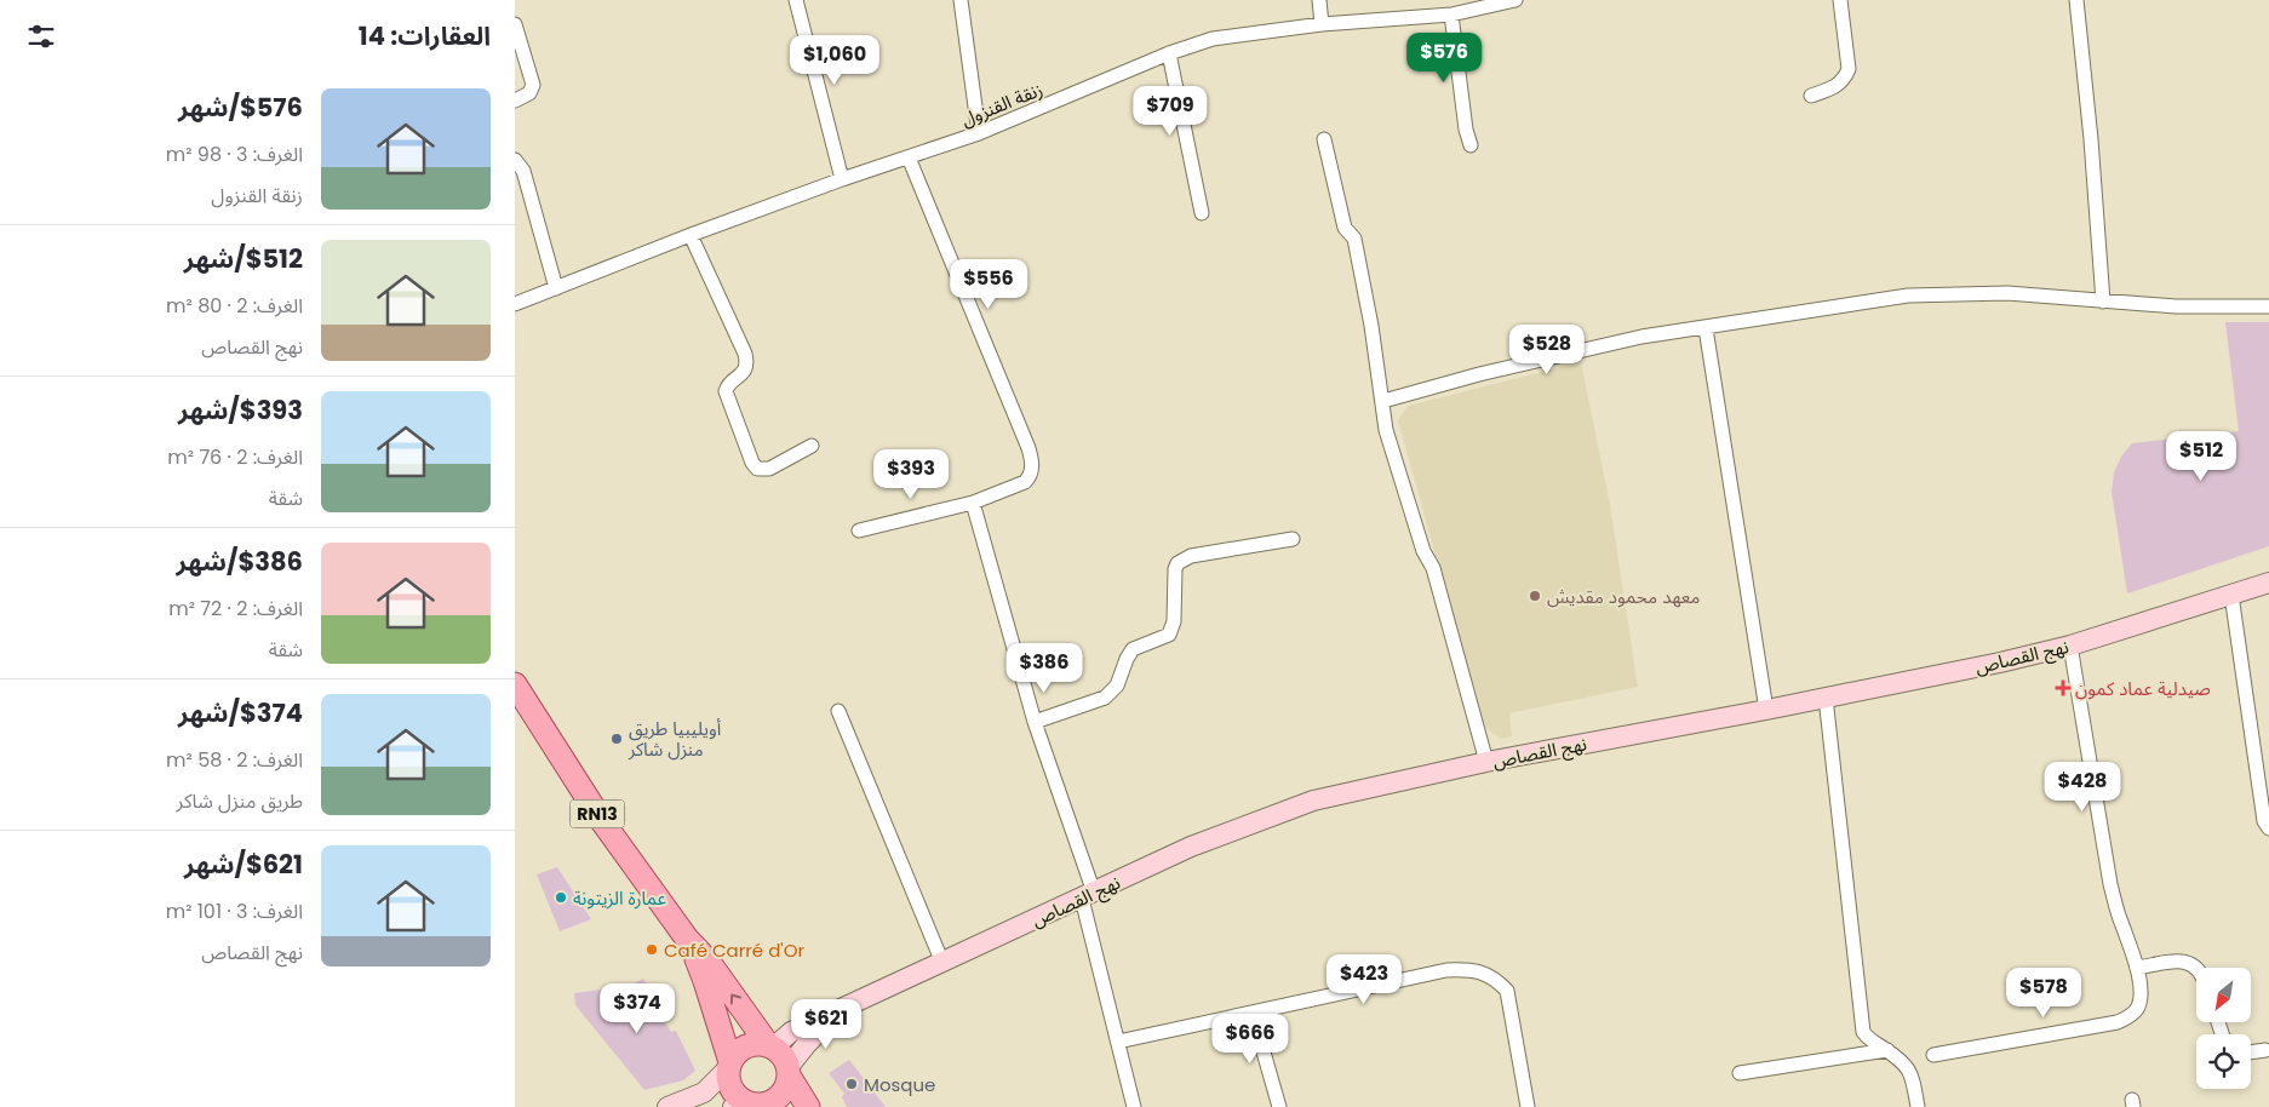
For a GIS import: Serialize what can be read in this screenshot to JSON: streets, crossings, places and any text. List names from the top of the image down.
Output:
{
  "streets": {
    "main road": ["RN13"],
    "street": ["زنقة القنزول", "نهج القصاص"]
  },
  "crossings": [
    ["نهج القصاص", "RN13"]
  ],
  "places": {
    "other": [
      "معهد محمود مقديش",
      "أويليبيا طريق منزل شاكر",
      "عمارة الزيتونة",
      "Café Carré d'Or",
      "Mosque"
    ],
    "health": ["صيدلية عماد كمون"]
  },
  "north": "bottom left",
  "page": {
    "heading": "العقارات: 14",
    "price": [
      "$576",
      "$1,060",
      "$709",
      "$556",
      "$528",
      "$512",
      "$393",
      "$386",
      "$428",
      "$423",
      "$578",
      "$374",
      "$621",
      "$666"
    ],
    "list": [
      {
        "name": "$576/شهر",
        "note": "الغرف: 3 · 98 m² · زنقة القنزول"
      },
      {
        "name": "$512/شهر",
        "note": "الغرف: 2 · 80 m² · نهج القصاص"
      },
      {
        "name": "$393/شهر",
        "note": "الغرف: 2 · 76 m² · شقة"
      },
      {
        "name": "$386/شهر",
        "note": "الغرف: 2 · 72 m² · شقة"
      },
      {
        "name": "$374/شهر",
        "note": "الغرف: 2 · 58 m² · طريق منزل شاكر"
      },
      {
        "name": "$621/شهر",
        "note": "الغرف: 3 · 101 m² · نهج القصاص"
      }
    ]
  }
}
